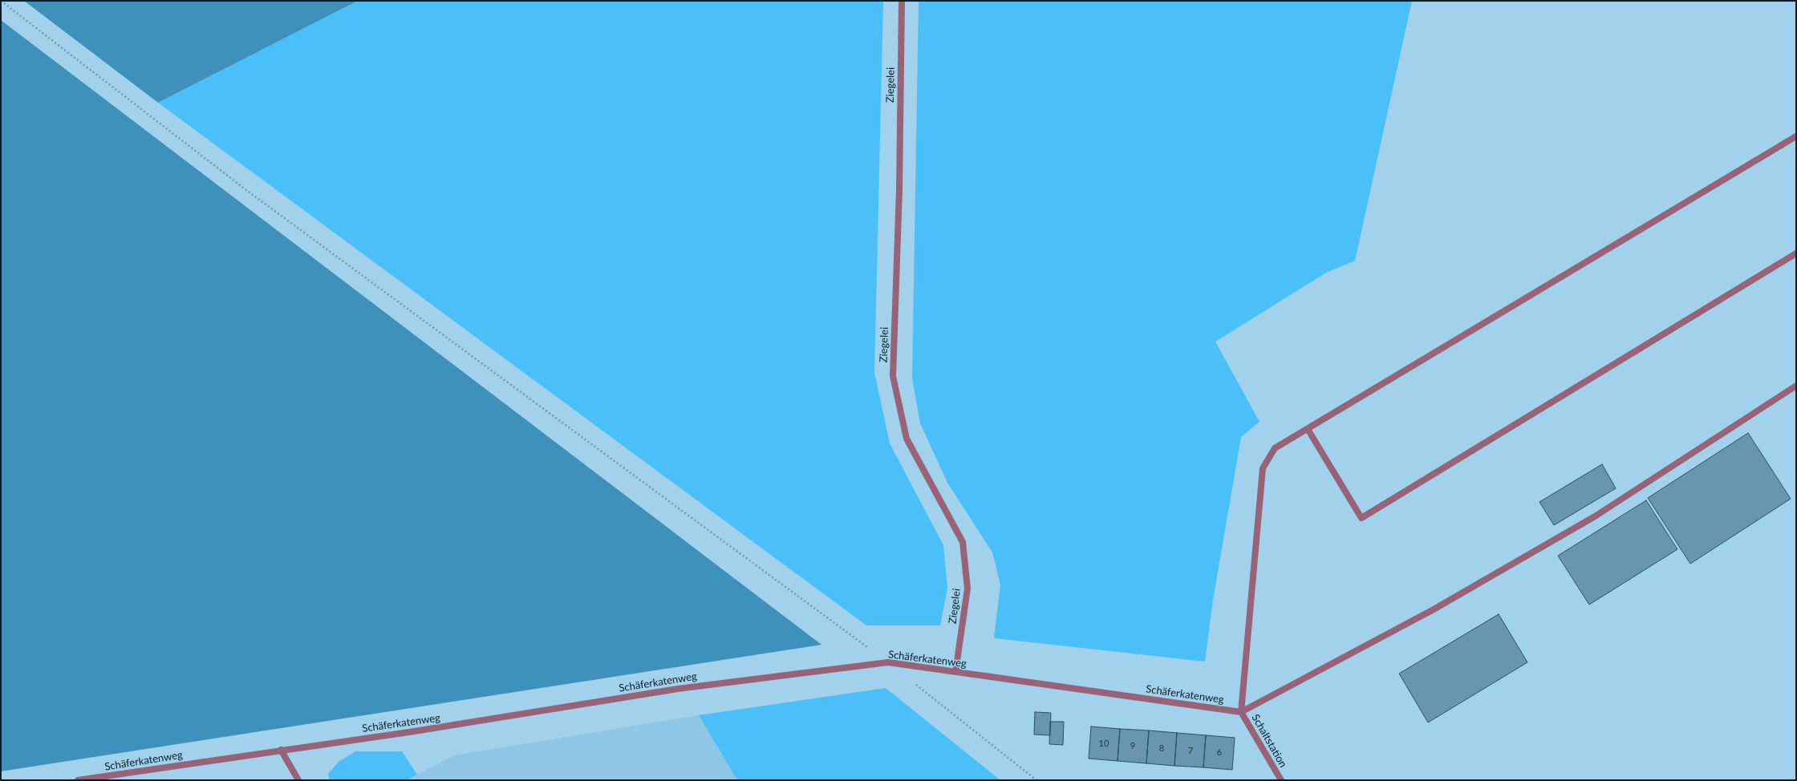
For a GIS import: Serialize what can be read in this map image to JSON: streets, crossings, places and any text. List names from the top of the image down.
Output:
{
  "streets": {
    "street": ["Ziegelei", "Schäferkatenweg", "Schaltstation"]
  },
  "crossings": [
    ["Ziegelei", "Schäferkatenweg"],
    ["Schäferkatenweg", "Schaltstation"]
  ],
  "house_numbers": [
    "10",
    "9",
    "8",
    "7",
    "6"
  ]
}
